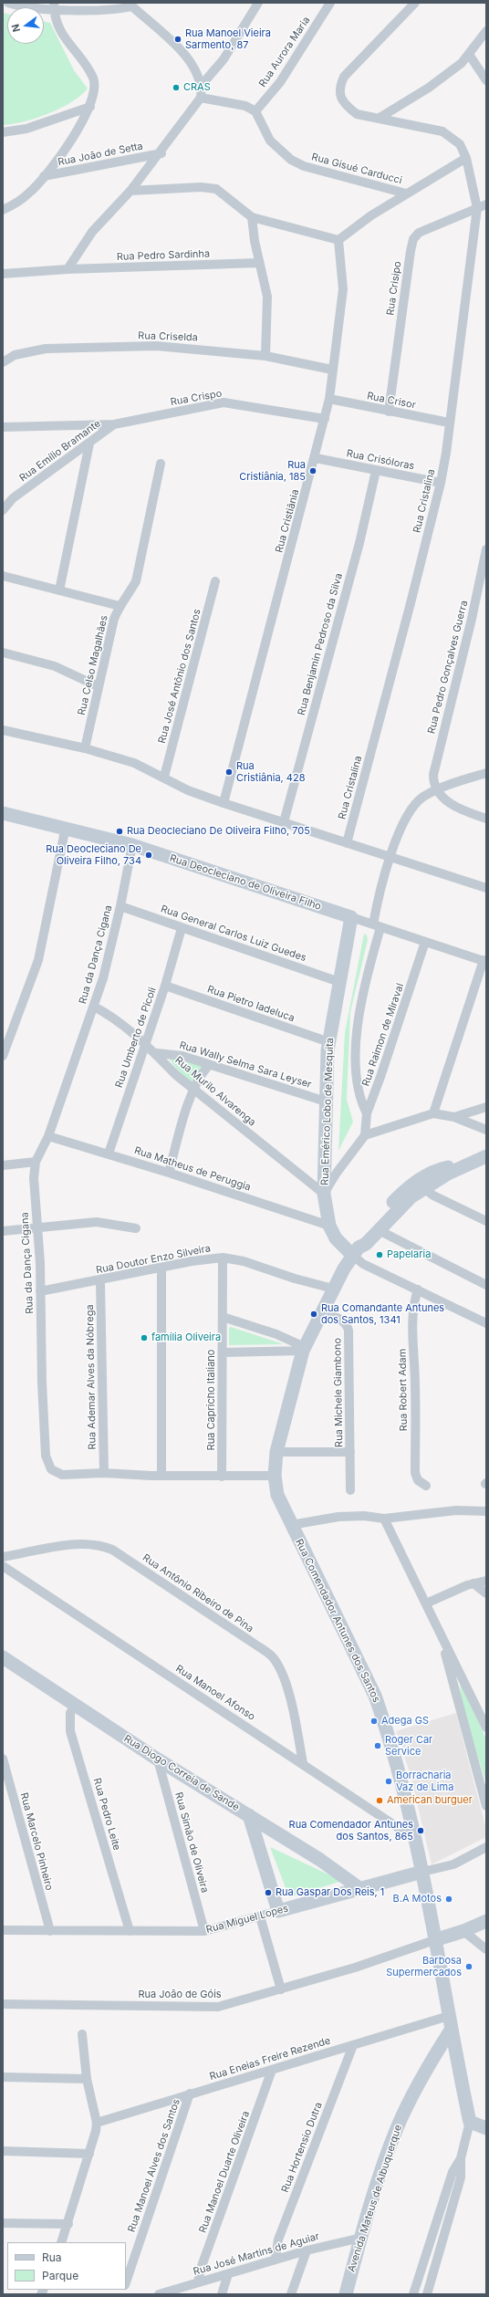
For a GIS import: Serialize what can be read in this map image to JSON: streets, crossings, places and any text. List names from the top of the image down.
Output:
{
  "streets": {
    "street": [
      "Rua Aurora Maria",
      "Rua João de Setta",
      "Rua Gisué Carducci",
      "Rua Pedro Sardinha",
      "Rua Crisipo",
      "Rua Criselda",
      "Rua Crispo",
      "Rua Crisor",
      "Rua Emílio Bramante",
      "Rua Crisóloras",
      "Rua Cristalina",
      "Rua Cristiânia",
      "Rua Benjamin Pedroso da Silva",
      "Rua Celso Magalhães",
      "Rua Pedro Gonçalves Guerra",
      "Rua José Antônio dos Santos",
      "Rua Deocleciano de Oliveira Filho",
      "Rua General Carlos Luiz Guedes",
      "Rua da Dança Cigana",
      "Rua Pietro Iadeluca",
      "Rua Raimon de Miraval",
      "Rua Umberto de Pícoli",
      "Rua Wally Selma Sara Leyser",
      "Rua Murilo Alvarenga",
      "Rua Emérico Lobo de Mesquita",
      "Rua Matheus de Peruggia",
      "Rua Doutor Enzo Silveira",
      "Rua Ademar Alves da Nóbrega",
      "Rua Robert Adam",
      "Rua Michele Giambono",
      "Rua Capricho Italiano",
      "Rua Antônio Ribeiro de Pina",
      "Rua Comendador Antunes dos Santos",
      "Rua Manoel Afonso",
      "Rua Diogo Correia de Sande",
      "Rua Pedro Leite",
      "Rua Marcelo Pinheiro",
      "Rua Simão de Oliveira",
      "Rua Miguel Lopes",
      "Rua João de Góis",
      "Rua Eneias Freire Rezende",
      "Rua Hortensio Dutra",
      "Rua Manoel Alves dos Santos",
      "Rua Manoel Duarte Oliveira",
      "Avenida Mateus de Albuquerque",
      "Rua José Martins de Aguiar"
    ]
  },
  "crossings": [
    ["Rua Aurora Maria", "Rua Gisué Carducci"],
    ["Rua Crisipo", "Rua Crisor"],
    ["Rua Crisipo", "Rua Cristalina"],
    ["Rua Criselda", "Rua Cristiânia"],
    ["Rua Crispo", "Rua Emílio Bramante"],
    ["Rua Crispo", "Rua Cristiânia"],
    ["Rua Crisor", "Rua Cristalina"],
    ["Rua Crisor", "Rua Cristiânia"],
    ["Rua Crisóloras", "Rua Cristalina"],
    ["Rua Crisóloras", "Rua Cristiânia"],
    ["Rua Crisóloras", "Rua Benjamin Pedroso da Silva"],
    ["Rua Deocleciano de Oliveira Filho", "Rua da Dança Cigana"],
    ["Rua Deocleciano de Oliveira Filho", "Rua Raimon de Miraval"],
    ["Rua Deocleciano de Oliveira Filho", "Rua Emérico Lobo de Mesquita"],
    ["Rua General Carlos Luiz Guedes", "Rua da Dança Cigana"],
    ["Rua General Carlos Luiz Guedes", "Rua Umberto de Pícoli"],
    ["Rua General Carlos Luiz Guedes", "Rua Emérico Lobo de Mesquita"],
    ["Rua da Dança Cigana", "Rua Murilo Alvarenga"],
    ["Rua da Dança Cigana", "Rua Matheus de Peruggia"],
    ["Rua da Dança Cigana", "Rua Doutor Enzo Silveira"],
    ["Rua da Dança Cigana", "Rua Ademar Alves da Nóbrega"],
    ["Rua da Dança Cigana", "Rua Capricho Italiano"],
    ["Rua da Dança Cigana", "Rua Comendador Antunes dos Santos"],
    ["Rua Pietro Iadeluca", "Rua Umberto de Pícoli"],
    ["Rua Pietro Iadeluca", "Rua Emérico Lobo de Mesquita"],
    ["Rua Umberto de Pícoli", "Rua Murilo Alvarenga"],
    ["Rua Umberto de Pícoli", "Rua Matheus de Peruggia"],
    ["Rua Wally Selma Sara Leyser", "Rua Murilo Alvarenga"],
    ["Rua Wally Selma Sara Leyser", "Rua Emérico Lobo de Mesquita"],
    ["Rua Murilo Alvarenga", "Rua Emérico Lobo de Mesquita"],
    ["Rua Emérico Lobo de Mesquita", "Rua Matheus de Peruggia"],
    ["Rua Emérico Lobo de Mesquita", "Rua Comendador Antunes dos Santos"],
    ["Rua Doutor Enzo Silveira", "Rua Ademar Alves da Nóbrega"],
    ["Rua Doutor Enzo Silveira", "Rua Capricho Italiano"],
    ["Rua Doutor Enzo Silveira", "Rua Comendador Antunes dos Santos"],
    ["Rua Michele Giambono", "Rua Comendador Antunes dos Santos"],
    ["Rua Antônio Ribeiro de Pina", "Rua Manoel Afonso"],
    ["Rua Comendador Antunes dos Santos", "Rua Manoel Afonso"],
    ["Rua Comendador Antunes dos Santos", "Rua Miguel Lopes"],
    ["Rua Comendador Antunes dos Santos", "Rua João de Góis"],
    ["Rua Comendador Antunes dos Santos", "Rua Eneias Freire Rezende"],
    ["Rua Comendador Antunes dos Santos", "Avenida Mateus de Albuquerque"],
    ["Rua Diogo Correia de Sande", "Rua Pedro Leite"],
    ["Rua Diogo Correia de Sande", "Rua Simão de Oliveira"],
    ["Rua Diogo Correia de Sande", "Rua Miguel Lopes"],
    ["Rua Pedro Leite", "Rua Miguel Lopes"],
    ["Rua Marcelo Pinheiro", "Rua Miguel Lopes"],
    ["Rua Simão de Oliveira", "Rua Miguel Lopes"],
    ["Rua Eneias Freire Rezende", "Rua Hortensio Dutra"],
    ["Rua Eneias Freire Rezende", "Rua Manoel Alves dos Santos"],
    ["Rua Eneias Freire Rezende", "Rua Manoel Duarte Oliveira"],
    ["Rua Eneias Freire Rezende", "Avenida Mateus de Albuquerque"],
    ["Rua Hortensio Dutra", "Rua José Martins de Aguiar"],
    ["Rua Manoel Duarte Oliveira", "Rua José Martins de Aguiar"],
    ["Avenida Mateus de Albuquerque", "Rua José Martins de Aguiar"]
  ],
  "places": [
    "Rua Manoel Vieira Sarmento, 87",
    "CRAS",
    "Rua Cristiânia, 185",
    "Rua Cristiânia, 428",
    "Rua Deocleciano De Oliveira Filho, 705",
    "Rua Deocleciano De Oliveira Filho, 734",
    "Papelaria",
    "Rua Comandante Antunes dos Santos, 1341",
    "família Oliveira",
    "Adega GS",
    "Roger Car Service",
    "Borracharia Vaz de Lima",
    "American burguer",
    "Rua Comendador Antunes dos Santos, 865",
    "Rua Gaspar Dos Reis, 1",
    "B.A Motos",
    "Barbosa Supermercados"
  ],
  "legend": ["Rua", "Parque"],
  "north": "left"
}
